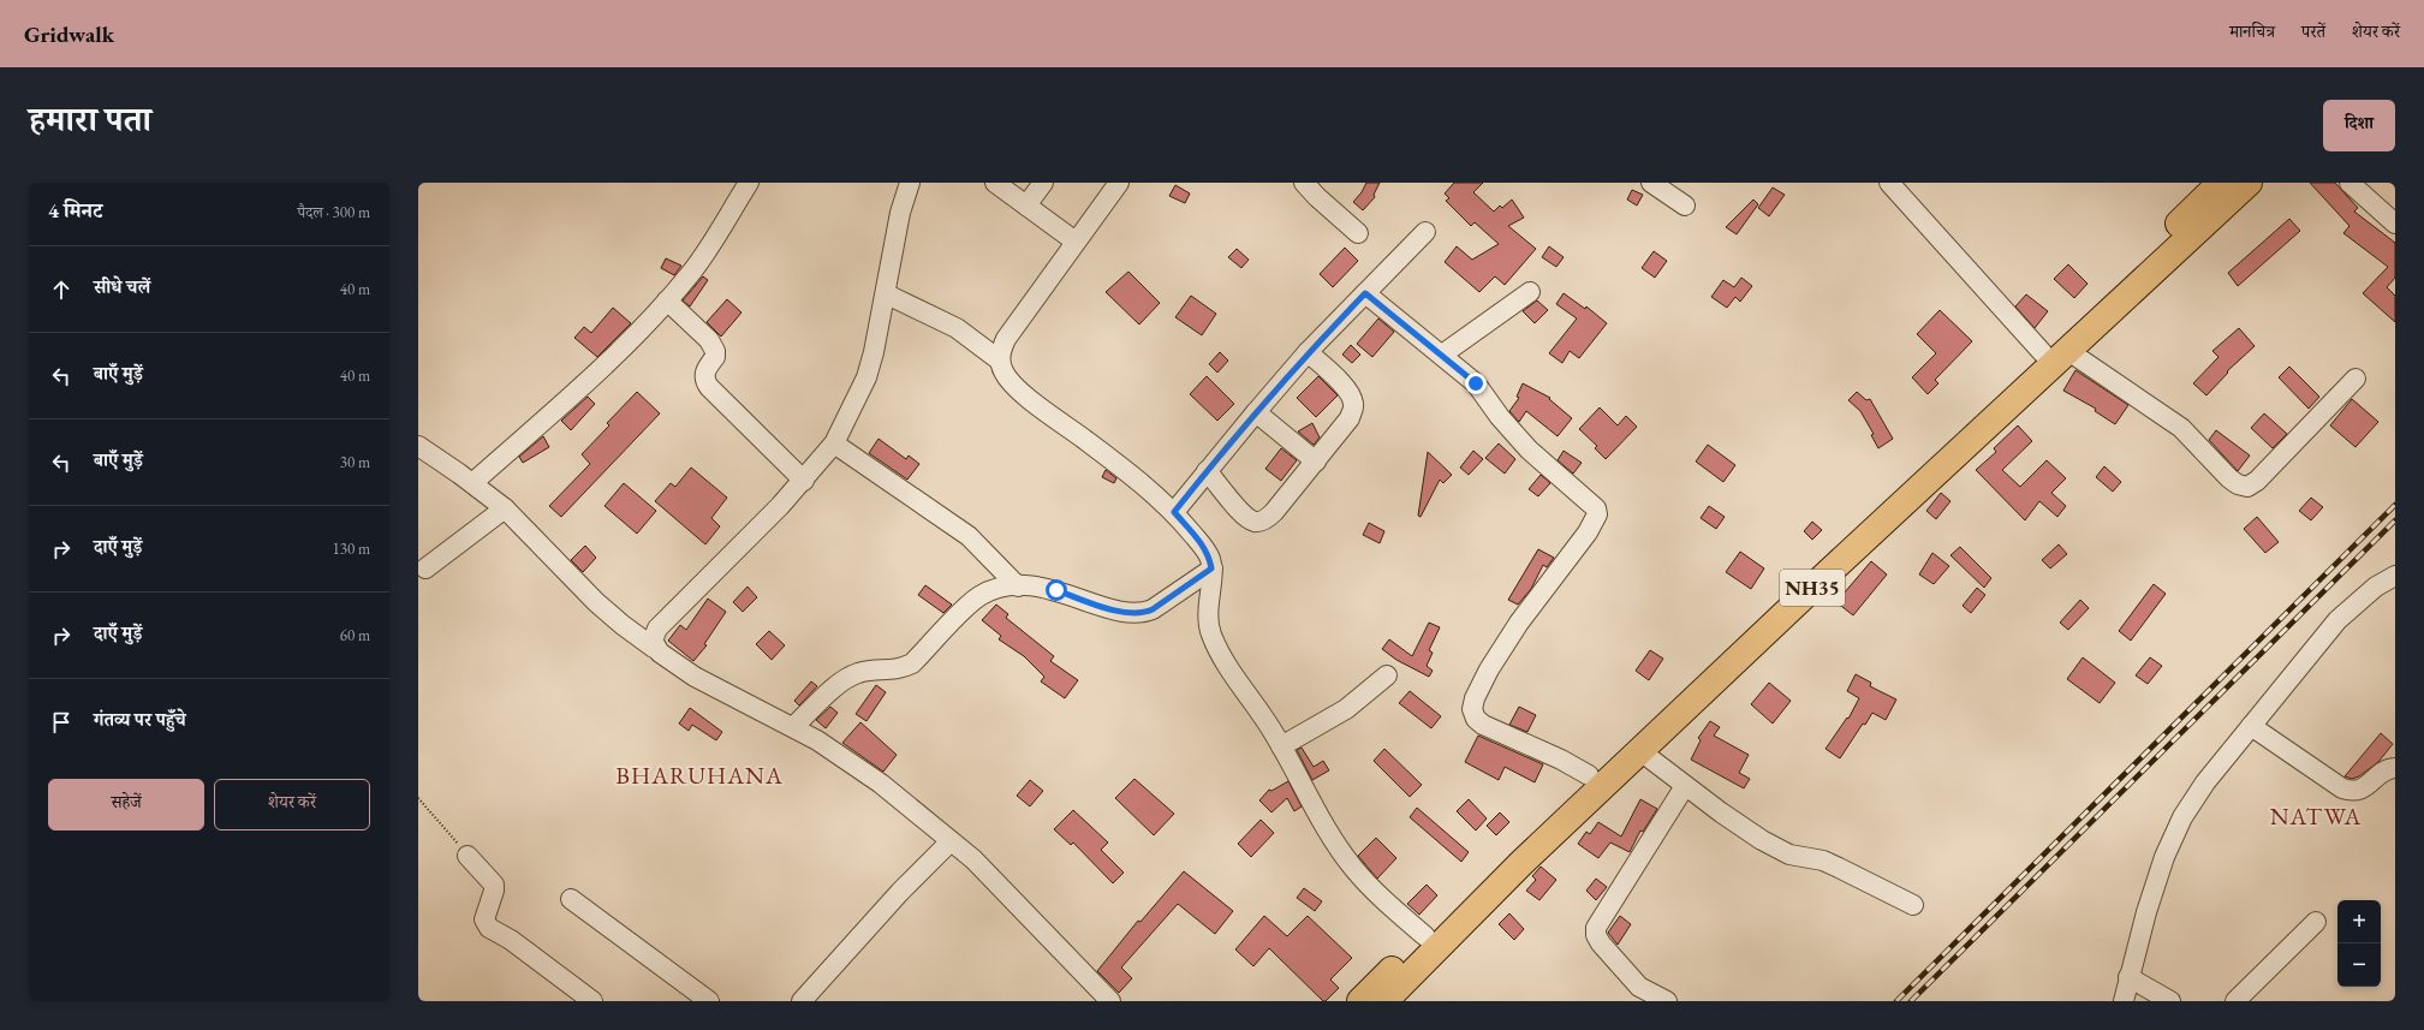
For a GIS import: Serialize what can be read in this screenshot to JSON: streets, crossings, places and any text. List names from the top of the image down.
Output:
{
  "streets": {
    "highway": ["NH35"]
  },
  "districts": ["BHARUHANA", "NATWA"],
  "page": {
    "header": "Gridwalk",
    "nav": ["मानचित्र", "परतें", "शेयर करें"],
    "title": "हमारा पता",
    "buttons": [
      "दिशा",
      ["सहेजें", "शेयर करें"]
    ],
    "heading": ["4 मिनट", "पैदल · 300 m"],
    "list": [
      ["सीधे चलें", "40 m"],
      ["बाएँ मुड़ें", "40 m"],
      ["बाएँ मुड़ें", "30 m"],
      ["दाएँ मुड़ें", "130 m"],
      ["दाएँ मुड़ें", "60 m"],
      "गंतव्य पर पहुँचे"
    ],
    "map_buttons": ["+", "−"]
  }
}
